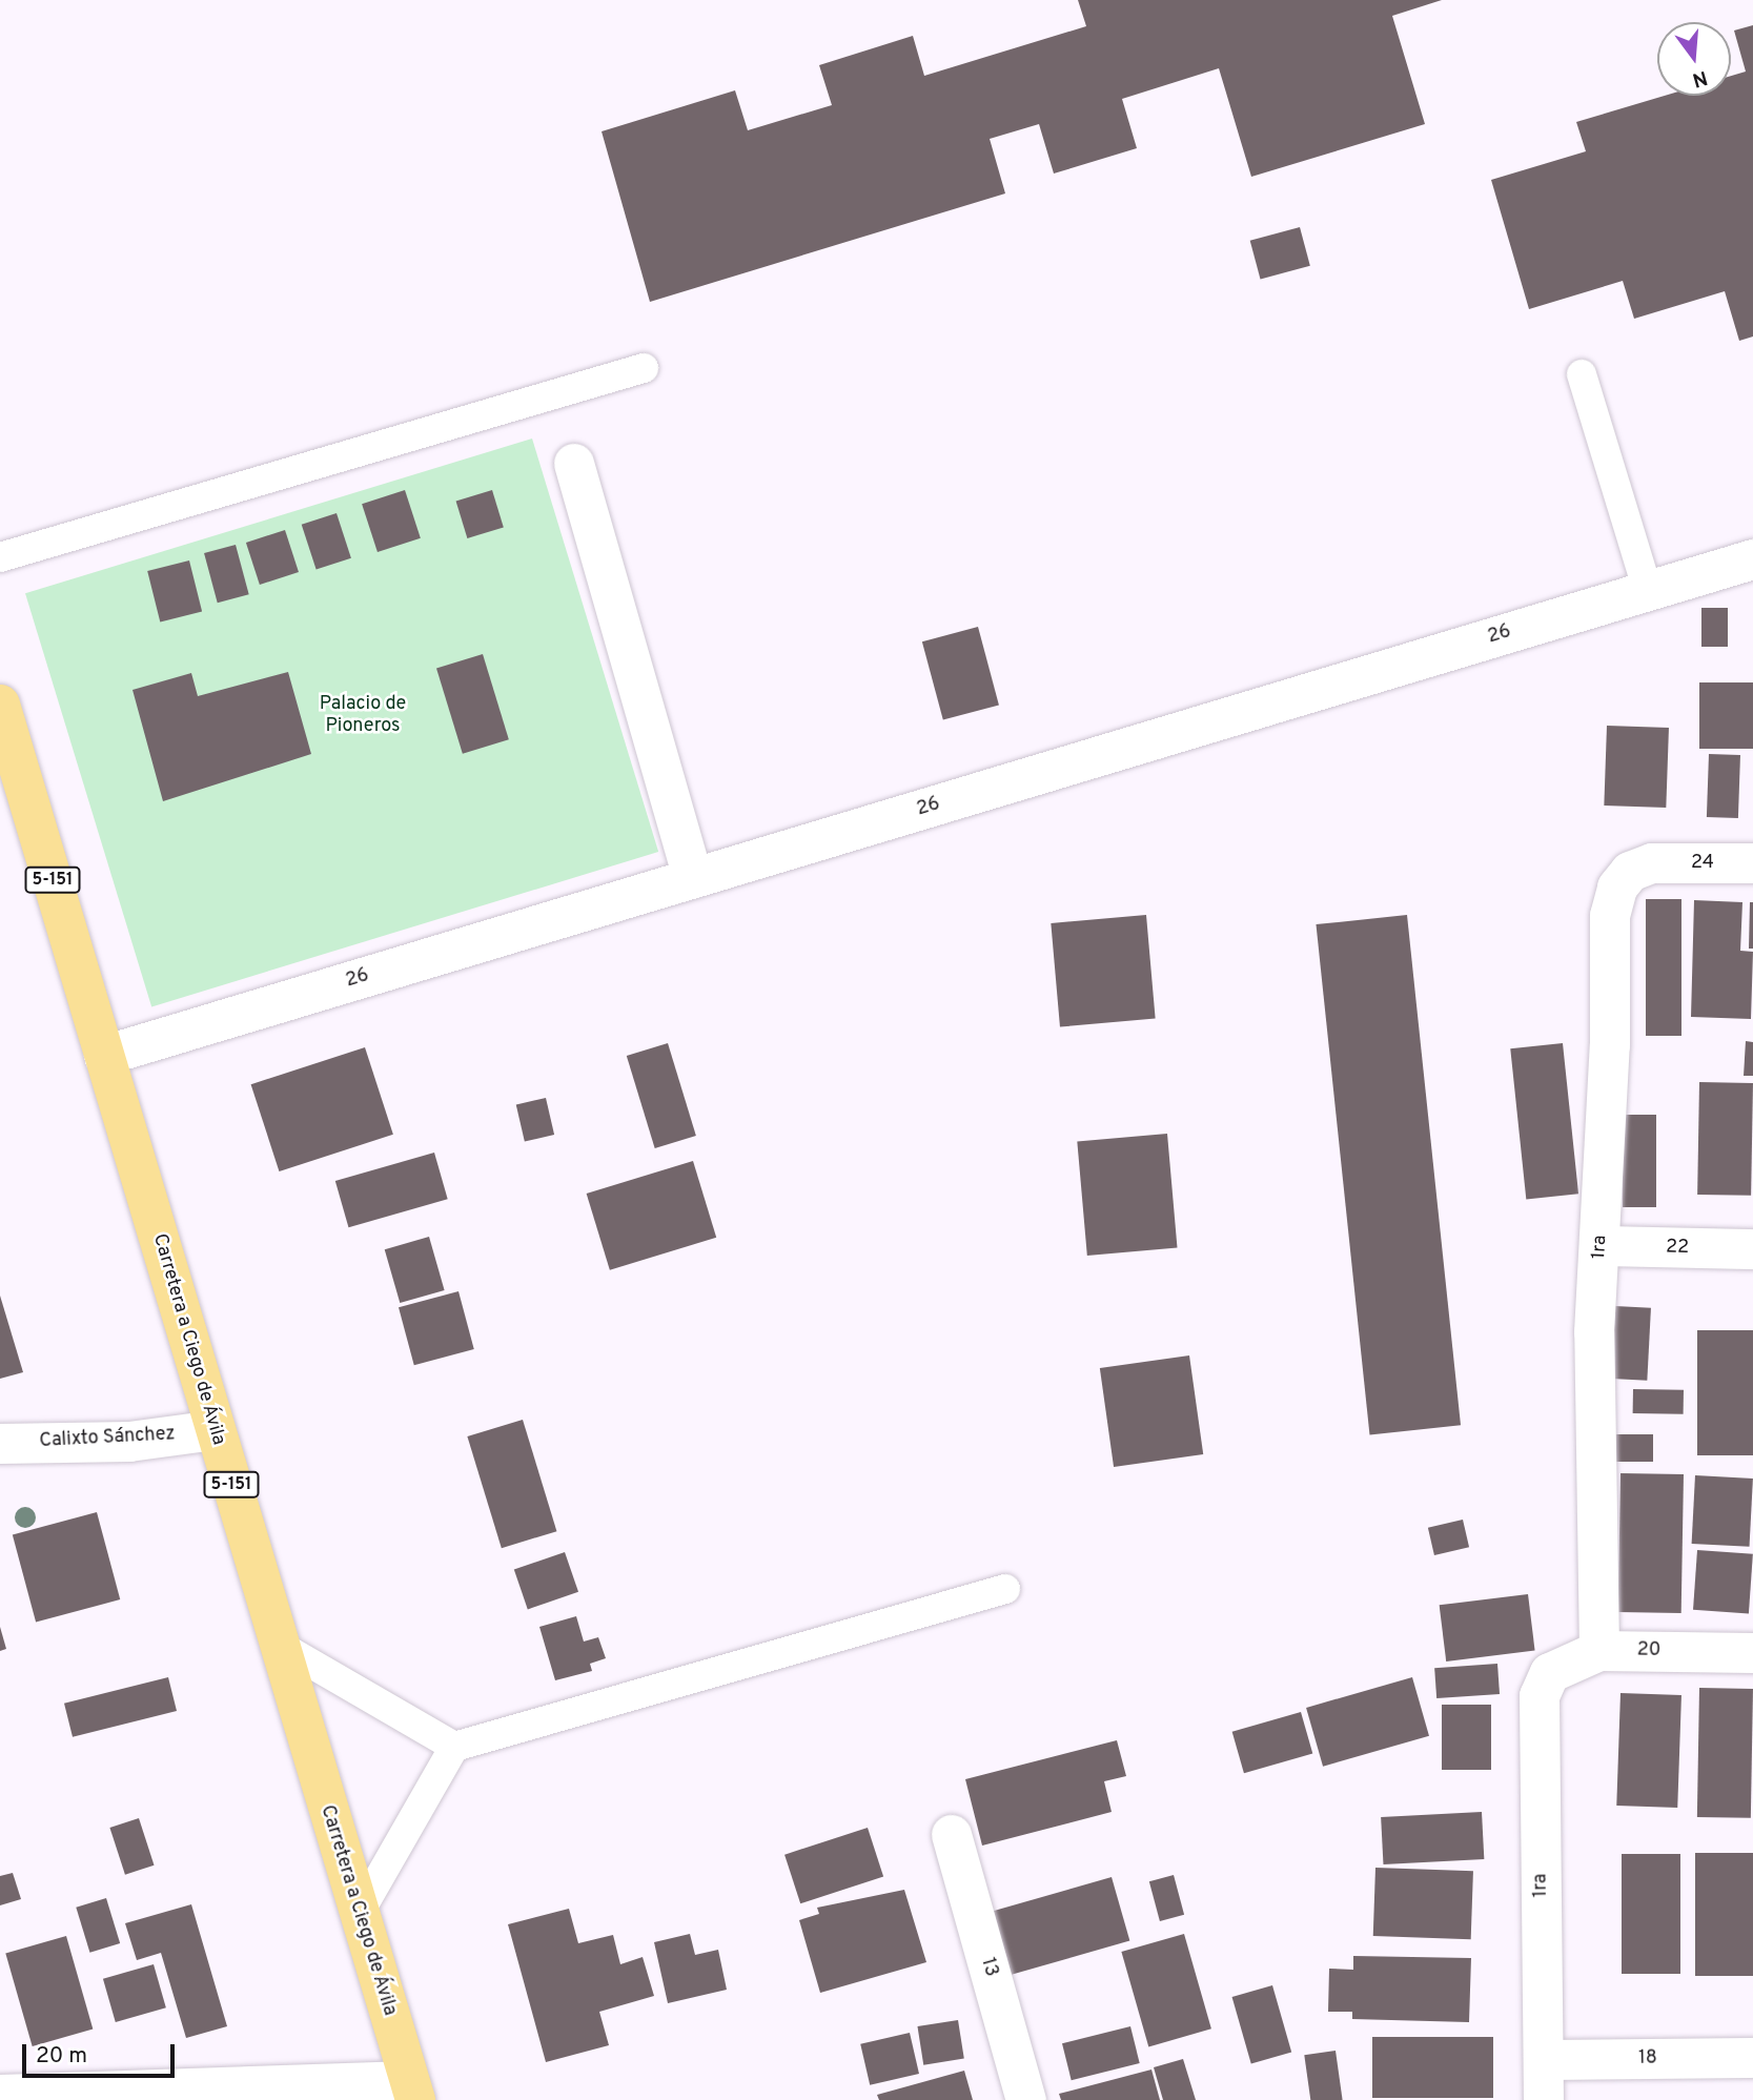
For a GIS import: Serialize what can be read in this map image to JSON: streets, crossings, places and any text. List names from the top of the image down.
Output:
{
  "streets": {
    "main road": ["5-151", "Carretera a Ciego de Ávila"],
    "street": [
      "26",
      "24",
      "1ra",
      "22",
      "Calixto Sánchez",
      "20",
      "13",
      "18"
    ]
  },
  "crossings": [
    ["26", "Carretera a Ciego de Ávila"],
    ["24", "1ra"],
    ["1ra", "22"],
    ["1ra", "20"],
    ["1ra", "18"],
    ["Carretera a Ciego de Ávila", "Calixto Sánchez"]
  ],
  "parks": ["Palacio de Pioneros"],
  "scale_bar": "20 m",
  "north": "bottom"
}
